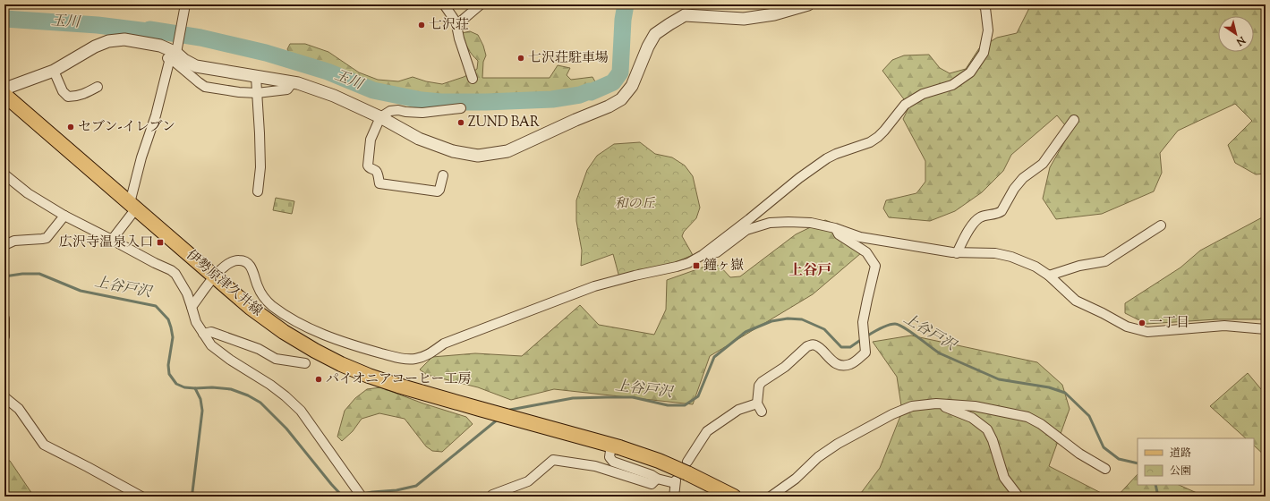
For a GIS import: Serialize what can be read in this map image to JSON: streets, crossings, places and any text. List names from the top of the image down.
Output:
{
  "streets": {
    "main road": ["伊勢原津久井線"]
  },
  "districts": ["上谷戸"],
  "water": ["玉川", "上谷戸沢"],
  "parks": ["和の丘"],
  "places": {
    "other": [
      "七沢荘",
      "七沢荘駐車場",
      "ZUND BAR",
      "セブン-イレブン",
      "一丁目",
      "パイオニアコーヒー工房"
    ],
    "transit": ["広沢寺温泉入口", "鐘ヶ嶽"]
  },
  "legend": ["道路", "公園"],
  "north": "bottom right"
}
